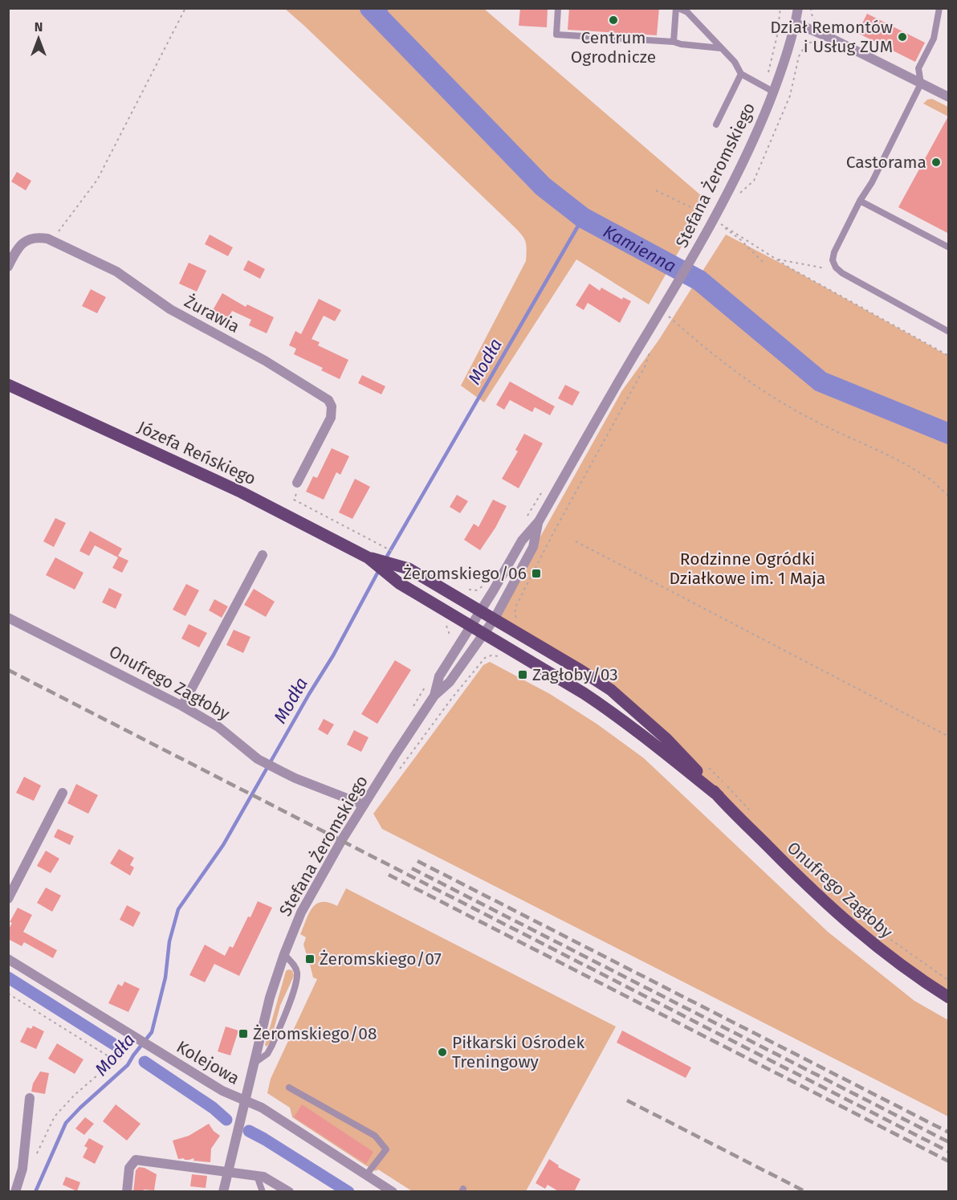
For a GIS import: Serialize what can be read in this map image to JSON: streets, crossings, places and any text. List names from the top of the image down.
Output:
{
  "streets": {
    "main road": ["Józefa Reńskiego", "Onufrego Zagłoby"],
    "street": ["Stefana Żeromskiego", "Żurawia", "Kolejowa"]
  },
  "crossings": [
    ["Stefana Żeromskiego", "Józefa Reńskiego"],
    ["Stefana Żeromskiego", "Onufrego Zagłoby"],
    ["Stefana Żeromskiego", "Kolejowa"],
    ["Józefa Reńskiego", "Onufrego Zagłoby"]
  ],
  "water": ["Kamienna", "Modła"],
  "parks": ["Rodzinne Ogródki Działkowe im. 1 Maja"],
  "places": {
    "other": [
      "Centrum Ogrodnicze",
      "Dział Remontów i Usług ZUM",
      "Castorama",
      "Piłkarski Ośrodek Treningowy"
    ],
    "transit": [
      "Żeromskiego/06",
      "Zagłoby/03",
      "Żeromskiego/07",
      "Żeromskiego/08"
    ]
  },
  "north": "top"
}
